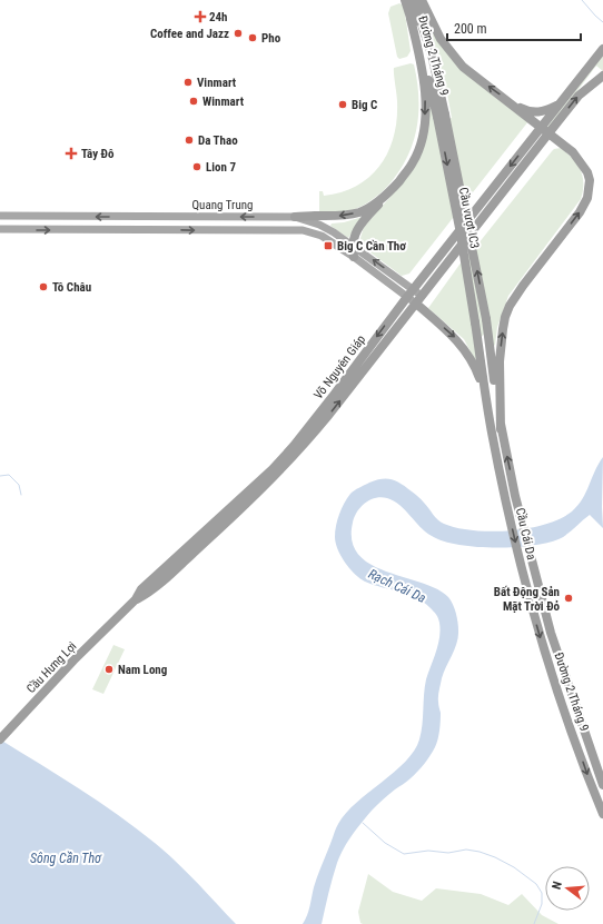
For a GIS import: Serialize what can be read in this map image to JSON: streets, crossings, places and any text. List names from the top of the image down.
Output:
{
  "streets": {
    "highway": [
      "Đường 2 Tháng 9",
      "Cầu vượt IC3",
      "Võ Nguyên Giáp",
      "Cầu Cái Da",
      "Cầu Hưng Lợi"
    ],
    "main road": ["Quang Trung"]
  },
  "crossings": [
    ["Đường 2 Tháng 9", "Cầu vượt IC3"],
    ["Đường 2 Tháng 9", "Cầu Cái Da"],
    ["Quang Trung", "Võ Nguyên Giáp"],
    ["Cầu vượt IC3", "Cầu Cái Da"],
    ["Võ Nguyên Giáp", "Cầu Hưng Lợi"]
  ],
  "water": ["Rạch Cái Da", "Sông Cần Thơ"],
  "places": {
    "health": ["24h", "Tây Đô"],
    "other": [
      "Coffee and Jazz",
      "Pho",
      "Vinmart",
      "Winmart",
      "Big C",
      "Da Thao",
      "Lion 7",
      "Tô Châu",
      "Bất Động Sản Mặt Trời Đỏ",
      "Nam Long"
    ],
    "transit": ["Big C Cần Thơ"]
  },
  "scale_bar": "200 m",
  "north": "left"
}
